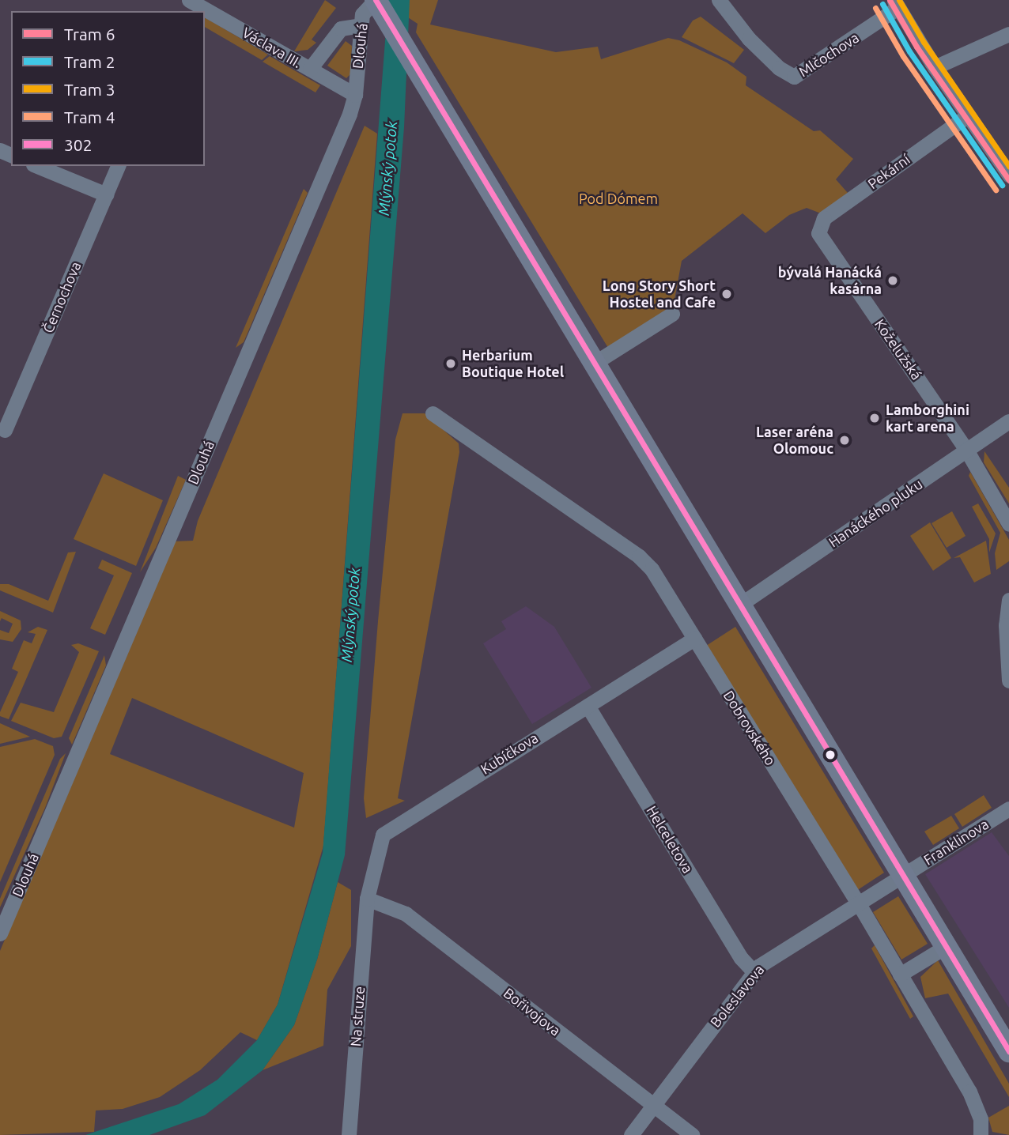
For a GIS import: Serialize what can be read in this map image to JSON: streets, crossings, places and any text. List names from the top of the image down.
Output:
{
  "streets": {
    "street": [
      "Dlouhá",
      "Václava III.",
      "Mlčochova",
      "Pekární",
      "Černochova",
      "Koželužská",
      "Hanáckého pluku",
      "Dobrovského",
      "Kubíčkova",
      "Helceletova",
      "Franklinova",
      "Boleslavova",
      "Bořivojova",
      "Na struze"
    ]
  },
  "crossings": [
    ["Dlouhá", "Václava III."],
    ["Pekární", "Koželužská"],
    ["Koželužská", "Hanáckého pluku"],
    ["Dobrovského", "Kubíčkova"],
    ["Dobrovského", "Boleslavova"],
    ["Kubíčkova", "Helceletova"],
    ["Kubíčkova", "Bořivojova"],
    ["Kubíčkova", "Na struze"],
    ["Helceletova", "Boleslavova"],
    ["Franklinova", "Boleslavova"],
    ["Boleslavova", "Bořivojova"],
    ["Bořivojova", "Na struze"]
  ],
  "water": ["Mlýnský potok"],
  "parks": ["Pod Dómem"],
  "places": [
    "bývalá Hanácká kasárna",
    "Long Story Short Hostel and Cafe",
    "Herbarium Boutique Hotel",
    "Lamborghini kart arena",
    "Laser aréna Olomouc"
  ],
  "lines": [
    "tram line 6",
    "tram line 3",
    "transit line 302",
    "tram line 2",
    "tram line 4"
  ],
  "legend": [
    "Tram 6",
    "Tram 2",
    "Tram 3",
    "Tram 4",
    "302"
  ]
}
